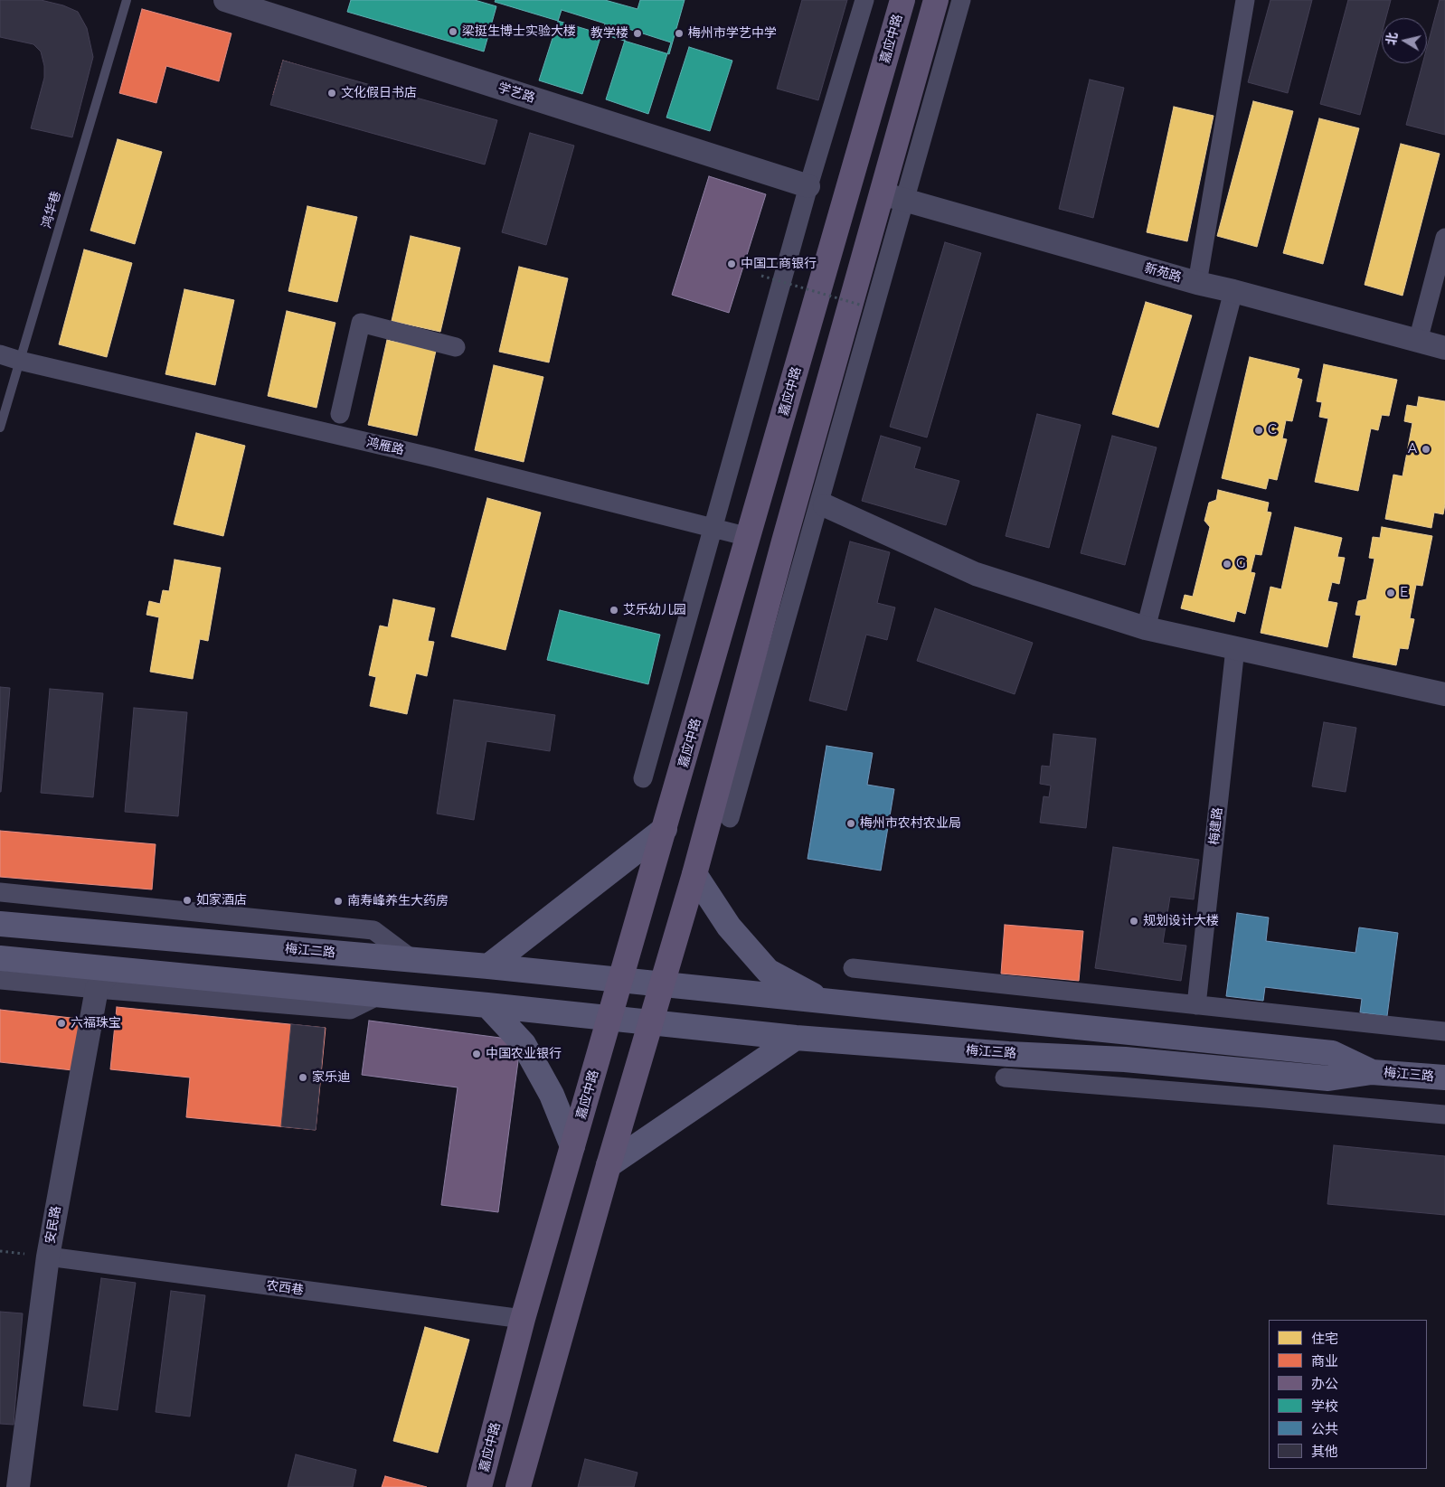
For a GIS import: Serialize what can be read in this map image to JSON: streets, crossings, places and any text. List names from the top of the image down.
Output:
{
  "streets": {
    "main road": ["嘉应中路", "梅江二路", "梅江三路"],
    "street": [
      "学艺路",
      "新苑路",
      "鸿雁路",
      "梅建路",
      "安民路",
      "农西巷"
    ],
    "lane": ["鸿华巷"]
  },
  "crossings": [
    ["嘉应中路", "鸿雁路"],
    ["嘉应中路", "梅江二路"],
    ["嘉应中路", "梅江三路"],
    ["嘉应中路", "农西巷"],
    ["鸿华巷", "鸿雁路"],
    ["梅江二路", "梅江三路"],
    ["安民路", "农西巷"]
  ],
  "places": [
    "梁挺生博士实验大楼",
    "教学楼",
    "梅州市学艺中学",
    "文化假日书店",
    "中国工商银行",
    "C",
    "A",
    "G",
    "E",
    "艾乐幼儿园",
    "梅州市农村农业局",
    "如家酒店",
    "南寿峰养生大药房",
    "规划设计大楼",
    "六福珠宝",
    "中国农业银行",
    "家乐迪"
  ],
  "legend": [
    "住宅",
    "商业",
    "办公",
    "学校",
    "公共",
    "其他"
  ],
  "north": "left"
}
